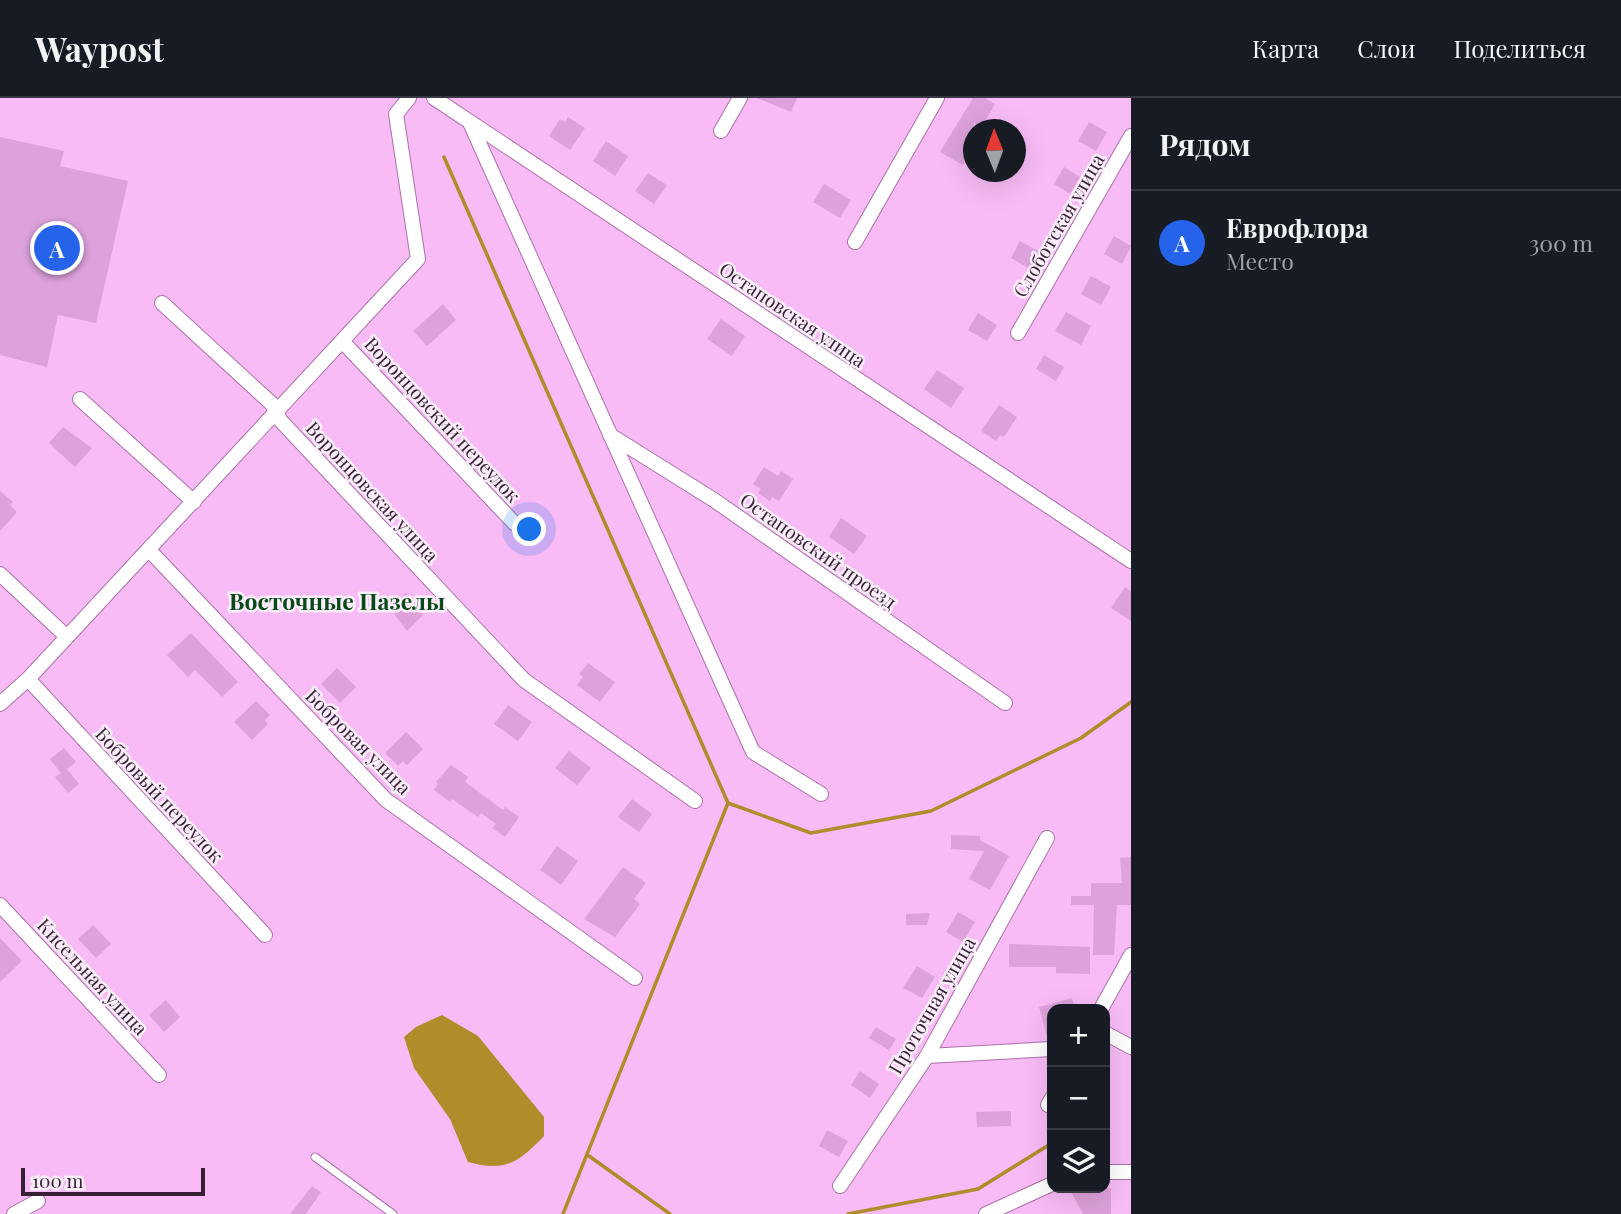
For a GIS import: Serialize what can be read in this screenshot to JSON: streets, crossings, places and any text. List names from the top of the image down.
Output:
{
  "streets": {
    "street": [
      "Слоботская улица",
      "Остаповская улица",
      "Воронцовский переулок",
      "Воронцовская улица",
      "Остаповский проезд",
      "Бобровая улица",
      "Бобровый переулок",
      "Кисельная улица",
      "Проточная улица"
    ]
  },
  "districts": ["Восточные Пазелы"],
  "scale_bar": "100 m",
  "north": "top",
  "page": {
    "header": "Waypost",
    "nav": ["Карта", "Слои", "Поделиться"],
    "heading": "Рядом",
    "list": [
      {
        "mark": "A",
        "name": "Еврофлора",
        "note": "Место",
        "value": "300 m"
      }
    ],
    "pins": "A",
    "map_buttons": ["+", "−"],
    "scale": "100 m"
  }
}
